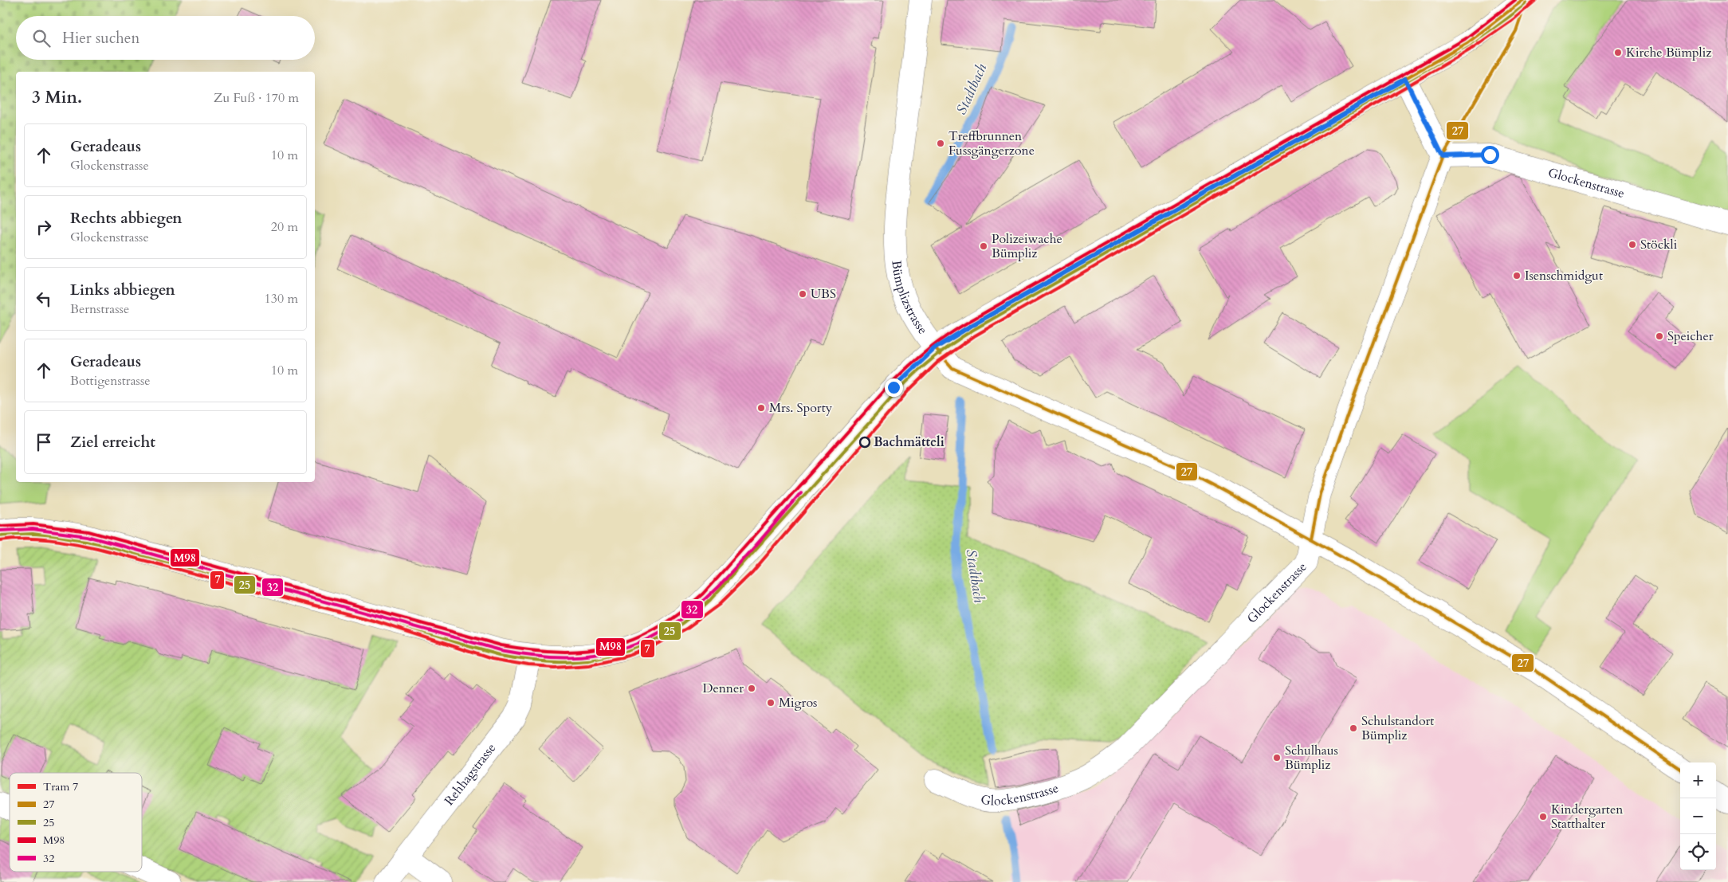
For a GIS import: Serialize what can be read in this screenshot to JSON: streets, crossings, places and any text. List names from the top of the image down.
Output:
{
  "streets": {
    "street": ["Glockenstrasse", "Bümplizstrasse", "Rehhagstrasse"]
  },
  "crossings": [
    ["Glockenstrasse", "Bümplizstrasse"]
  ],
  "water": ["Stadtbach"],
  "places": [
    "Kirche Bümpliz",
    "Treffbrunnen Fussgängerzone",
    "Stöckli",
    "Polizeiwache Bümpliz",
    "Isenschmidgut",
    "UBS",
    "Speicher",
    "Mrs. Sporty",
    "Bachmätteli",
    "Denner",
    "Migros",
    "Schulstandort Bümpliz",
    "Schulhaus Bümpliz",
    "Kindergarten Statthalter"
  ],
  "lines": [
    "tram line 7",
    "transit line 27",
    "transit line M98",
    "transit line 25",
    "transit line 32"
  ],
  "legend": [
    "Tram 7",
    "27",
    "25",
    "M98",
    "32"
  ],
  "page": {
    "search": "Hier suchen",
    "heading": ["3 Min.", "Zu Fuß · 170 m"],
    "list": [
      ["Geradeaus", "Glockenstrasse", "10 m"],
      ["Rechts abbiegen", "Glockenstrasse", "20 m"],
      ["Links abbiegen", "Bernstrasse", "130 m"],
      ["Geradeaus", "Bottigenstrasse", "10 m"],
      "Ziel erreicht"
    ],
    "map_buttons": ["+", "−"]
  }
}
